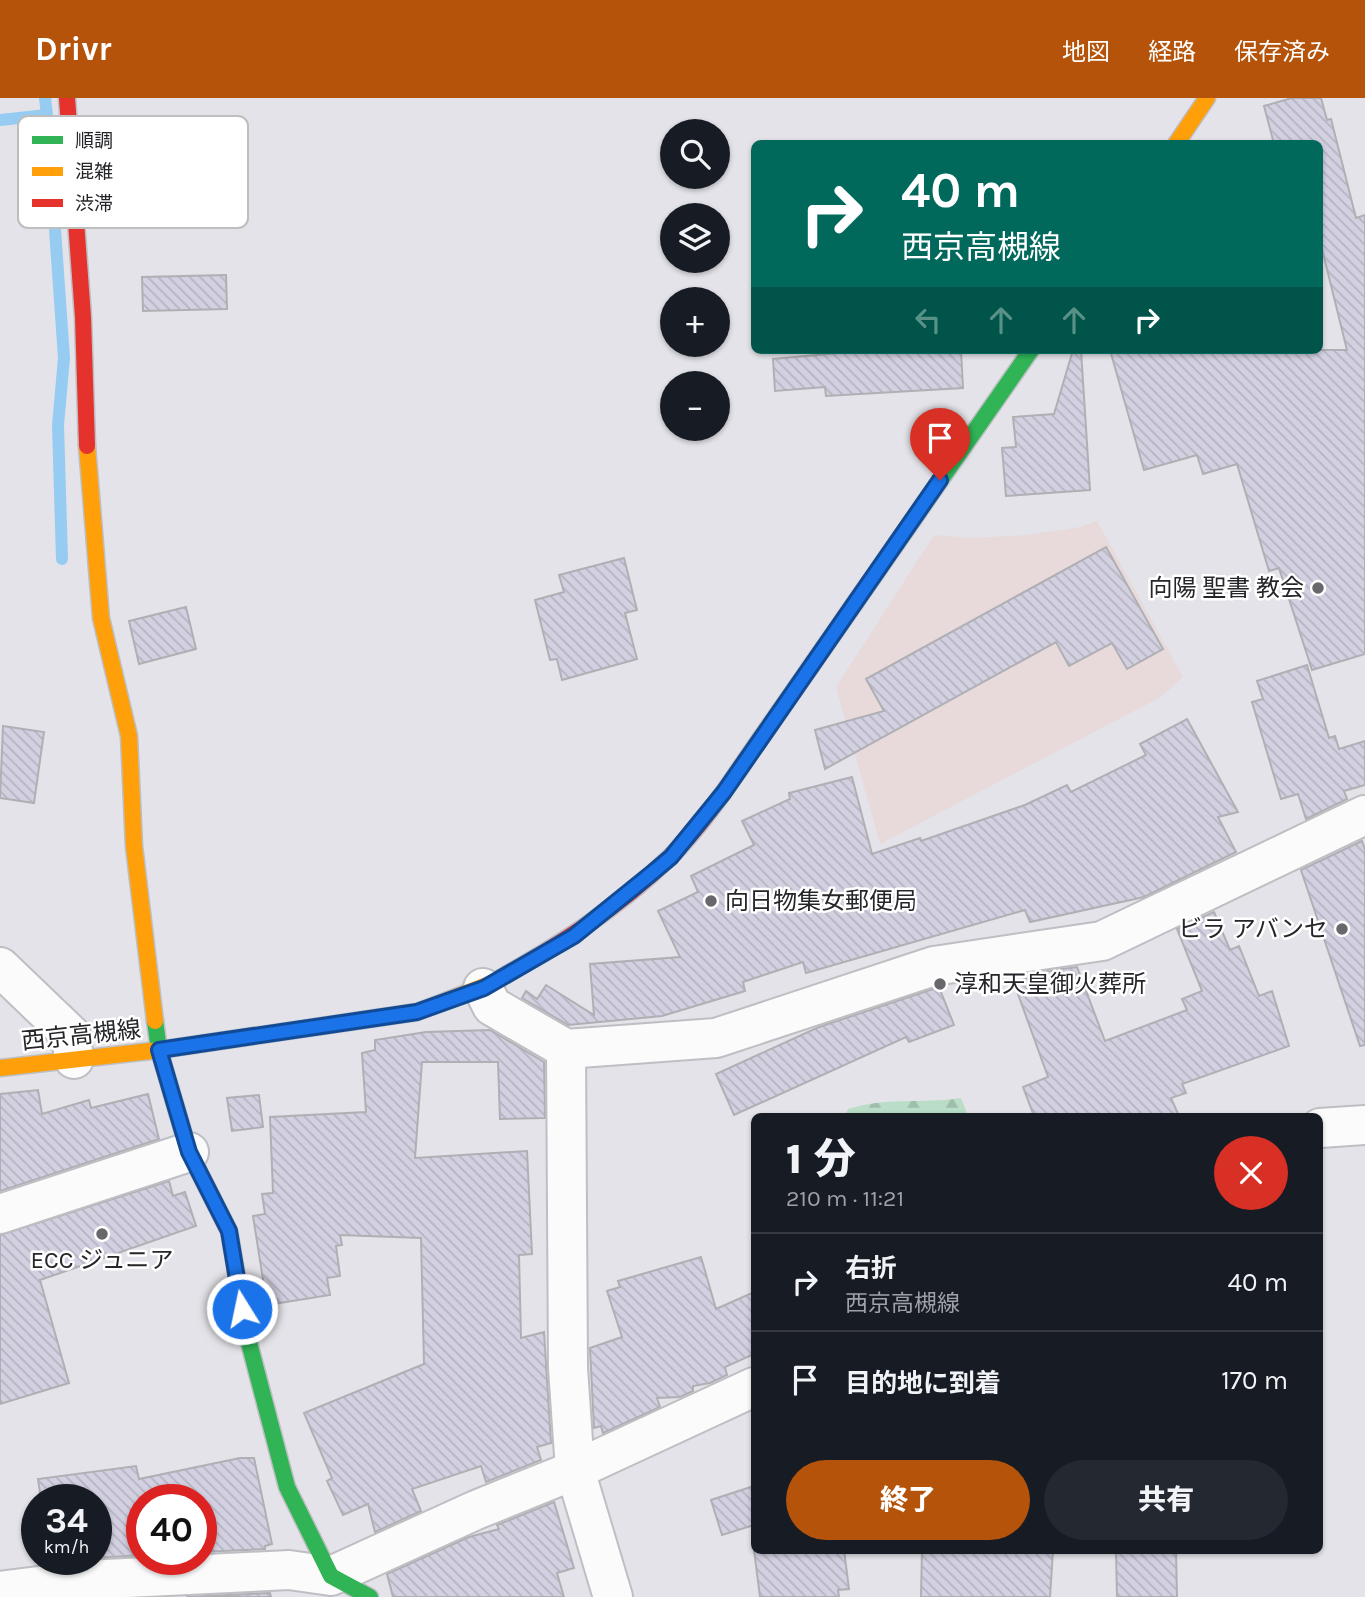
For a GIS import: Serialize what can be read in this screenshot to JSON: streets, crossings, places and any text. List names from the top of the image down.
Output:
{
  "streets": {
    "street": ["西京高槻線"]
  },
  "places": [
    "向陽 聖書 教会",
    "向日物集女郵便局",
    "ビラ アバンセ",
    "淳和天皇御火葬所",
    "ECC ジュニア"
  ],
  "legend": ["順調", "混雑", "渋滞"],
  "page": {
    "header": "Drivr",
    "nav": ["地図", "経路", "保存済み"],
    "map_buttons": ["+", "−"],
    "turn": ["40 m", "西京高槻線"],
    "heading": ["1 分", "210 m · 11:21"],
    "list": [
      {
        "name": "右折",
        "note": "西京高槻線",
        "value": "40 m"
      },
      {
        "name": "目的地に到着",
        "value": "170 m"
      }
    ],
    "buttons": ["終了", "共有"],
    "speed": "34 km/h",
    "limit": "40"
  }
}
